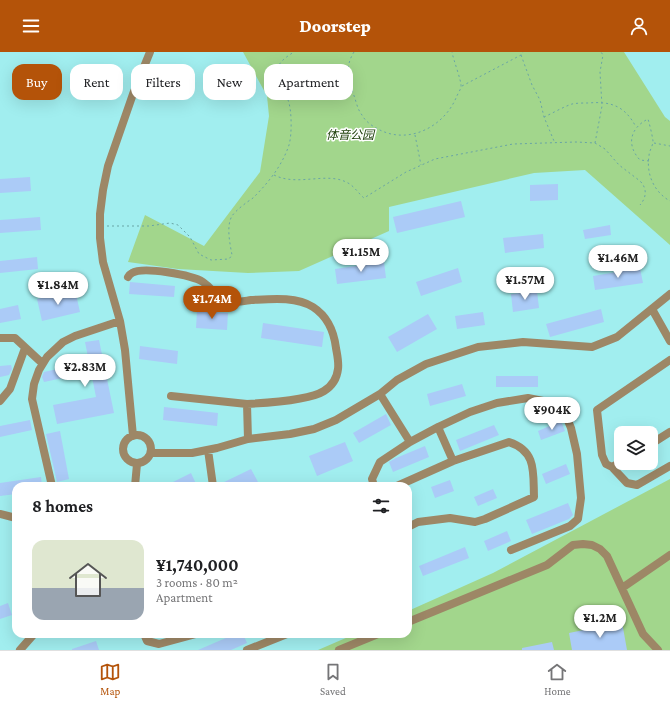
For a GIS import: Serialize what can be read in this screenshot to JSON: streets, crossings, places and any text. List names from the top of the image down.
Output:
{
  "parks": ["体音公园"],
  "page": {
    "header": "Doorstep",
    "chip": [
      "Buy",
      "Rent",
      "Filters",
      "New",
      "Apartment"
    ],
    "price": [
      "¥1.15M",
      "¥1.46M",
      "¥1.57M",
      "¥1.84M",
      "¥1.74M",
      "¥2.83M",
      "¥904K",
      "¥1.2M"
    ],
    "heading": "8 homes",
    "list": [
      {
        "name": "¥1,740,000",
        "note": "3 rooms · 80 m² · Apartment"
      }
    ],
    "tabs": ["Map", "Saved", "Home"]
  }
}
